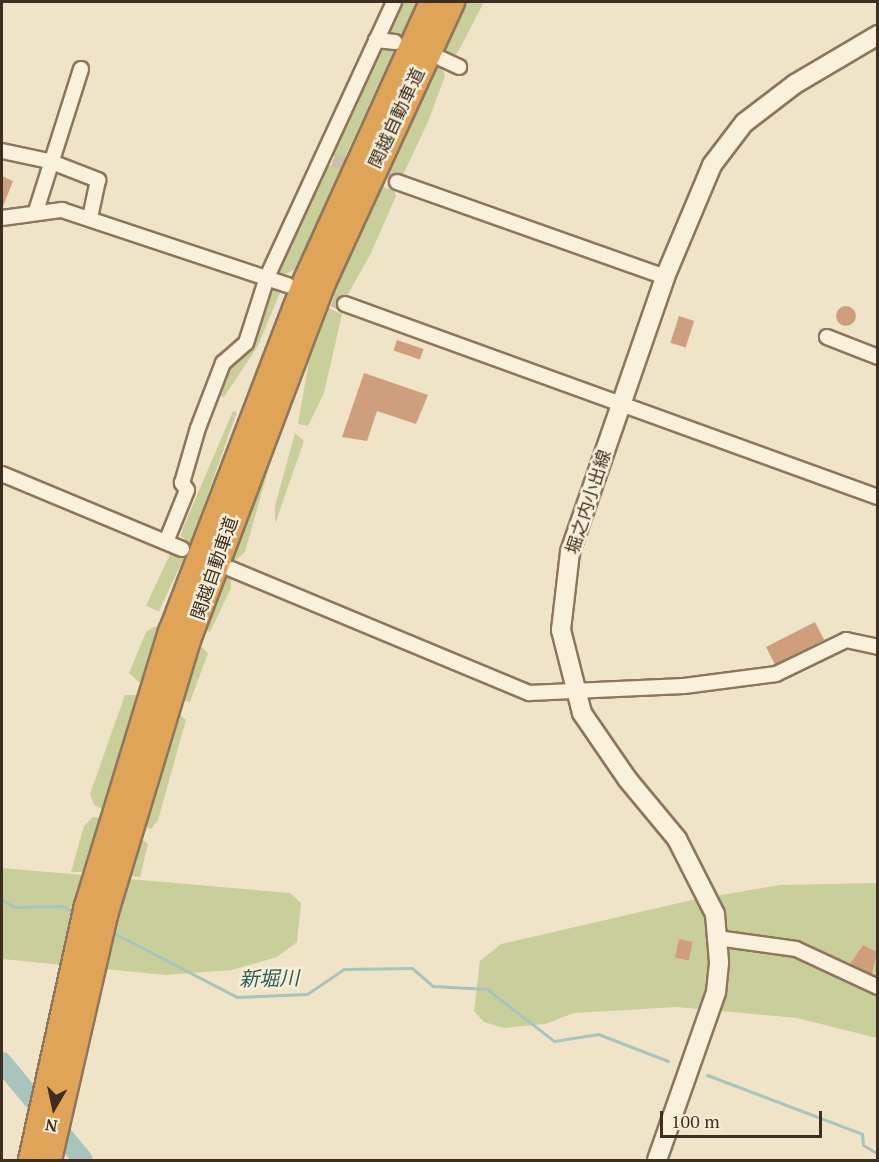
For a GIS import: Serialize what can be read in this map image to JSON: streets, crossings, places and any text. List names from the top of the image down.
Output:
{
  "streets": {
    "highway": ["関越自動車道"],
    "main road": ["堀之内小出線"]
  },
  "water": ["新堀川"],
  "scale_bar": "100 m",
  "north": "bottom"
}
